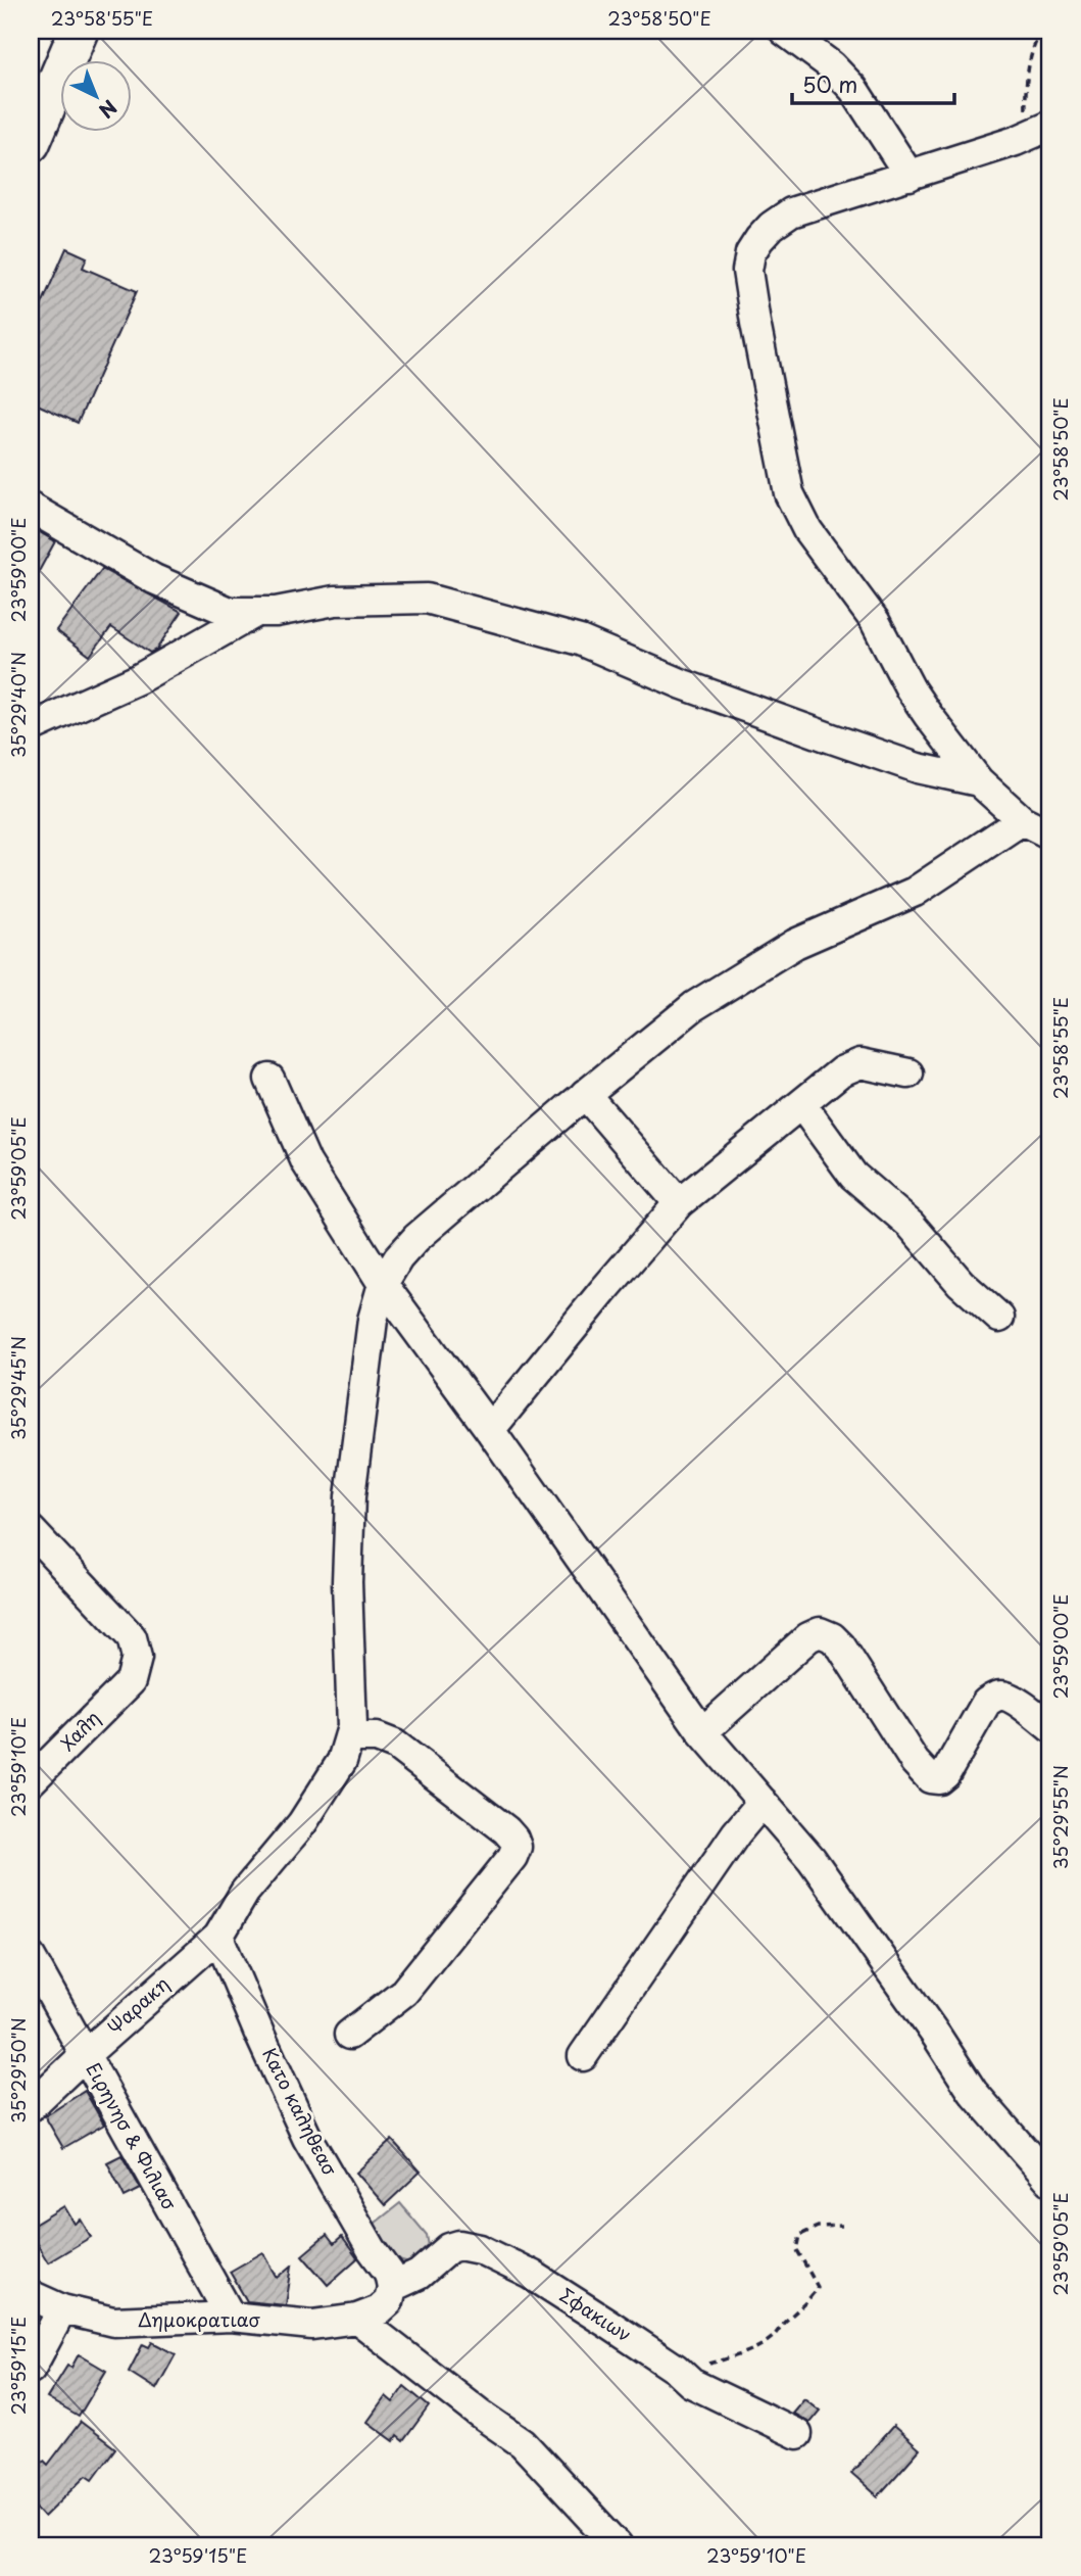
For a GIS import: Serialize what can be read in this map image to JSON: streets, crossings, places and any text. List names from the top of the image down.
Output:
{
  "streets": {
    "street": [
      "Χαλη",
      "Ψαρακη",
      "Κατο καληθεασ",
      "Ειρηνησ & Φιλιασ",
      "Σφακιων",
      "Δημοκρατιασ"
    ]
  },
  "crossings": [
    ["Ψαρακη", "Κατο καληθεασ"],
    ["Ψαρακη", "Ειρηνησ & Φιλιασ"],
    ["Κατο καληθεασ", "Σφακιων"],
    ["Κατο καληθεασ", "Δημοκρατιασ"],
    ["Ειρηνησ & Φιλιασ", "Δημοκρατιασ"],
    ["Σφακιων", "Δημοκρατιασ"]
  ],
  "scale_bar": "50 m",
  "north": "bottom right",
  "coordinates": [
    "23°58'55\"E",
    "23°58'50\"E",
    "23°59'00\"E",
    "35°29'40\"N",
    "23°59'05\"E",
    "35°29'45\"N",
    "23°59'10\"E",
    "35°29'55\"N",
    "35°29'50\"N",
    "23°59'15\"E"
  ]
}
